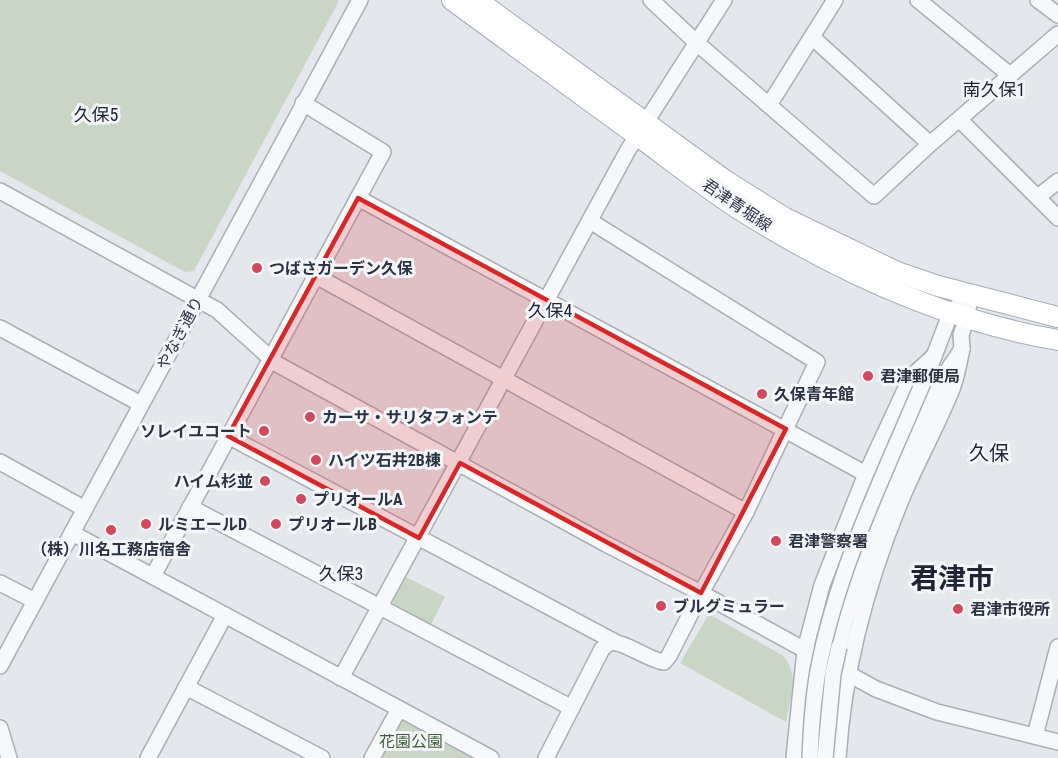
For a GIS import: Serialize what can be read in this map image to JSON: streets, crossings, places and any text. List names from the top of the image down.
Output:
{
  "streets": {
    "main road": ["君津青堀線"],
    "street": ["やなぎ通り"]
  },
  "districts": [
    "南久保1",
    "久保5",
    "久保4",
    "久保",
    "久保3",
    "君津市"
  ],
  "parks": ["花園公園"],
  "places": [
    "つばさガーデン久保",
    "君津郵便局",
    "久保青年館",
    "カーサ・サリタフォンテ",
    "ソレイユコート",
    "ハイツ石井2B棟",
    "ハイム杉並",
    "プリオールA",
    "ルミエールD",
    "プリオールB",
    "（株）川名工務店宿舎",
    "君津警察署",
    "ブルグミュラー",
    "君津市役所"
  ]
}
